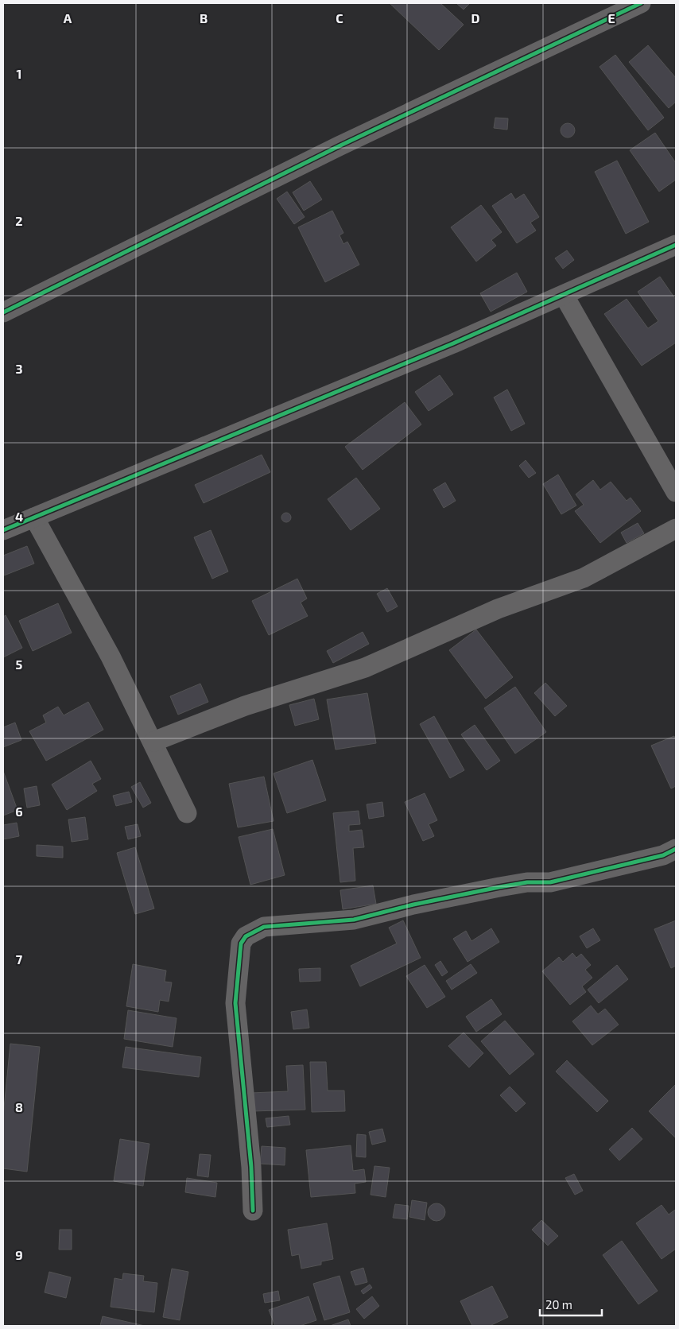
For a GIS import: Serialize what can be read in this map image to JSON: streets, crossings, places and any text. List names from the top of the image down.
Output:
{
  "scale_bar": "20 m",
  "grid": {
    "columns": [
      "A",
      "B",
      "C",
      "D",
      "E"
    ],
    "rows": [
      "1",
      "2",
      "3",
      "4",
      "5",
      "6",
      "7",
      "8",
      "9"
    ]
  }
}
